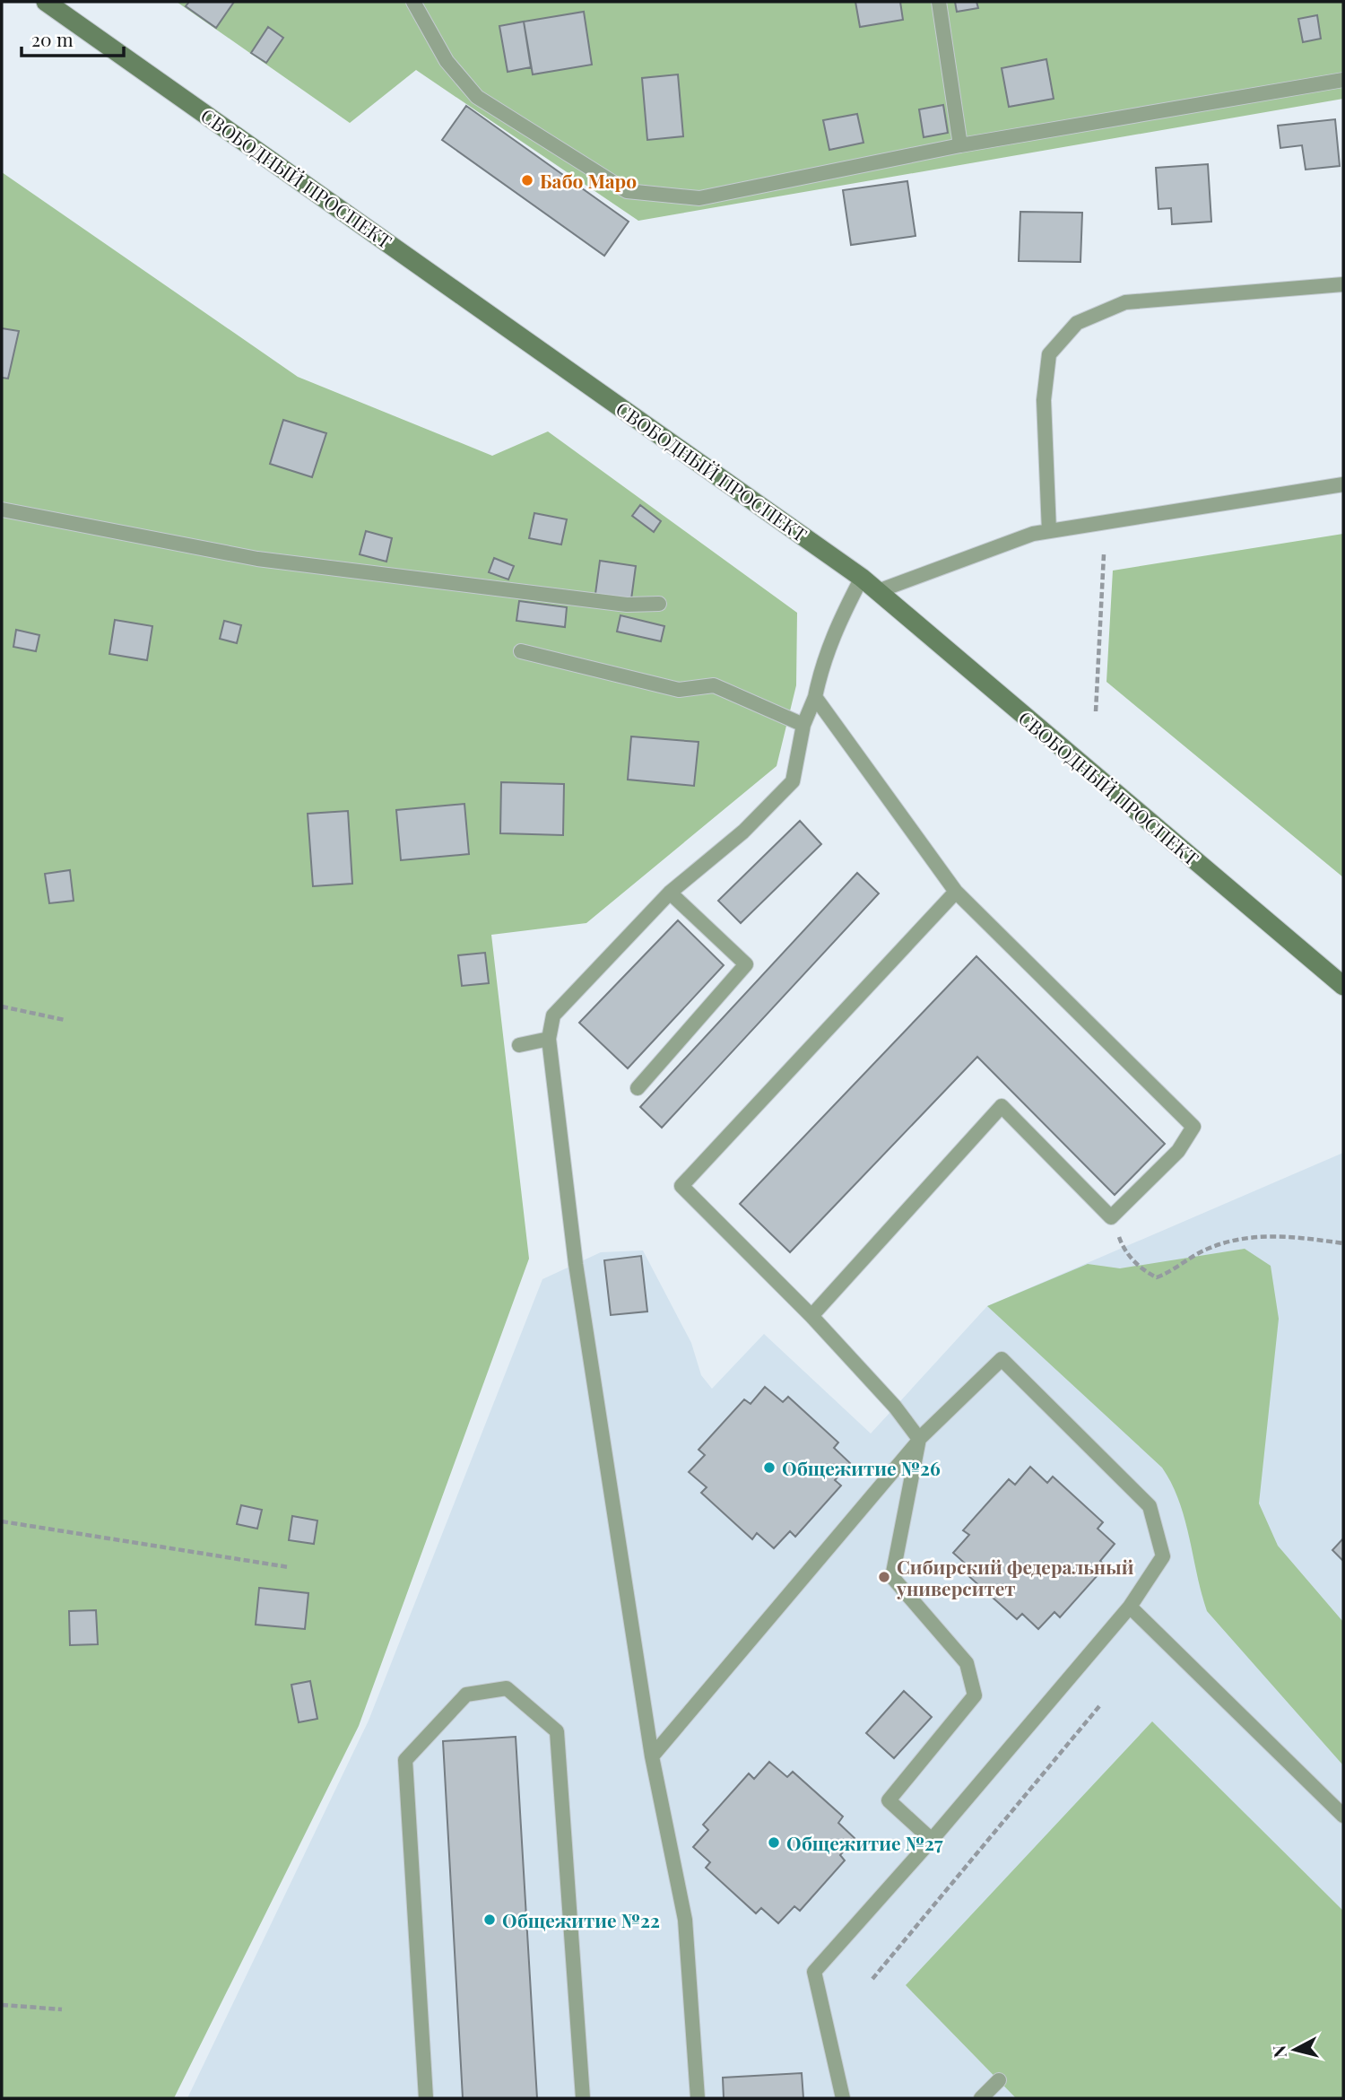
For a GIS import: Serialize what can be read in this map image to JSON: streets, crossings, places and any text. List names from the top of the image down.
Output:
{
  "streets": {
    "main road": ["СВОБОДНЫЙ ПРОСПЕКТ"]
  },
  "places": [
    "Бабо Маро",
    "Общежитие №26",
    "Сибирский федеральный университет",
    "Общежитие №27",
    "Общежитие №22"
  ],
  "scale_bar": "20 m",
  "north": "left"
}
